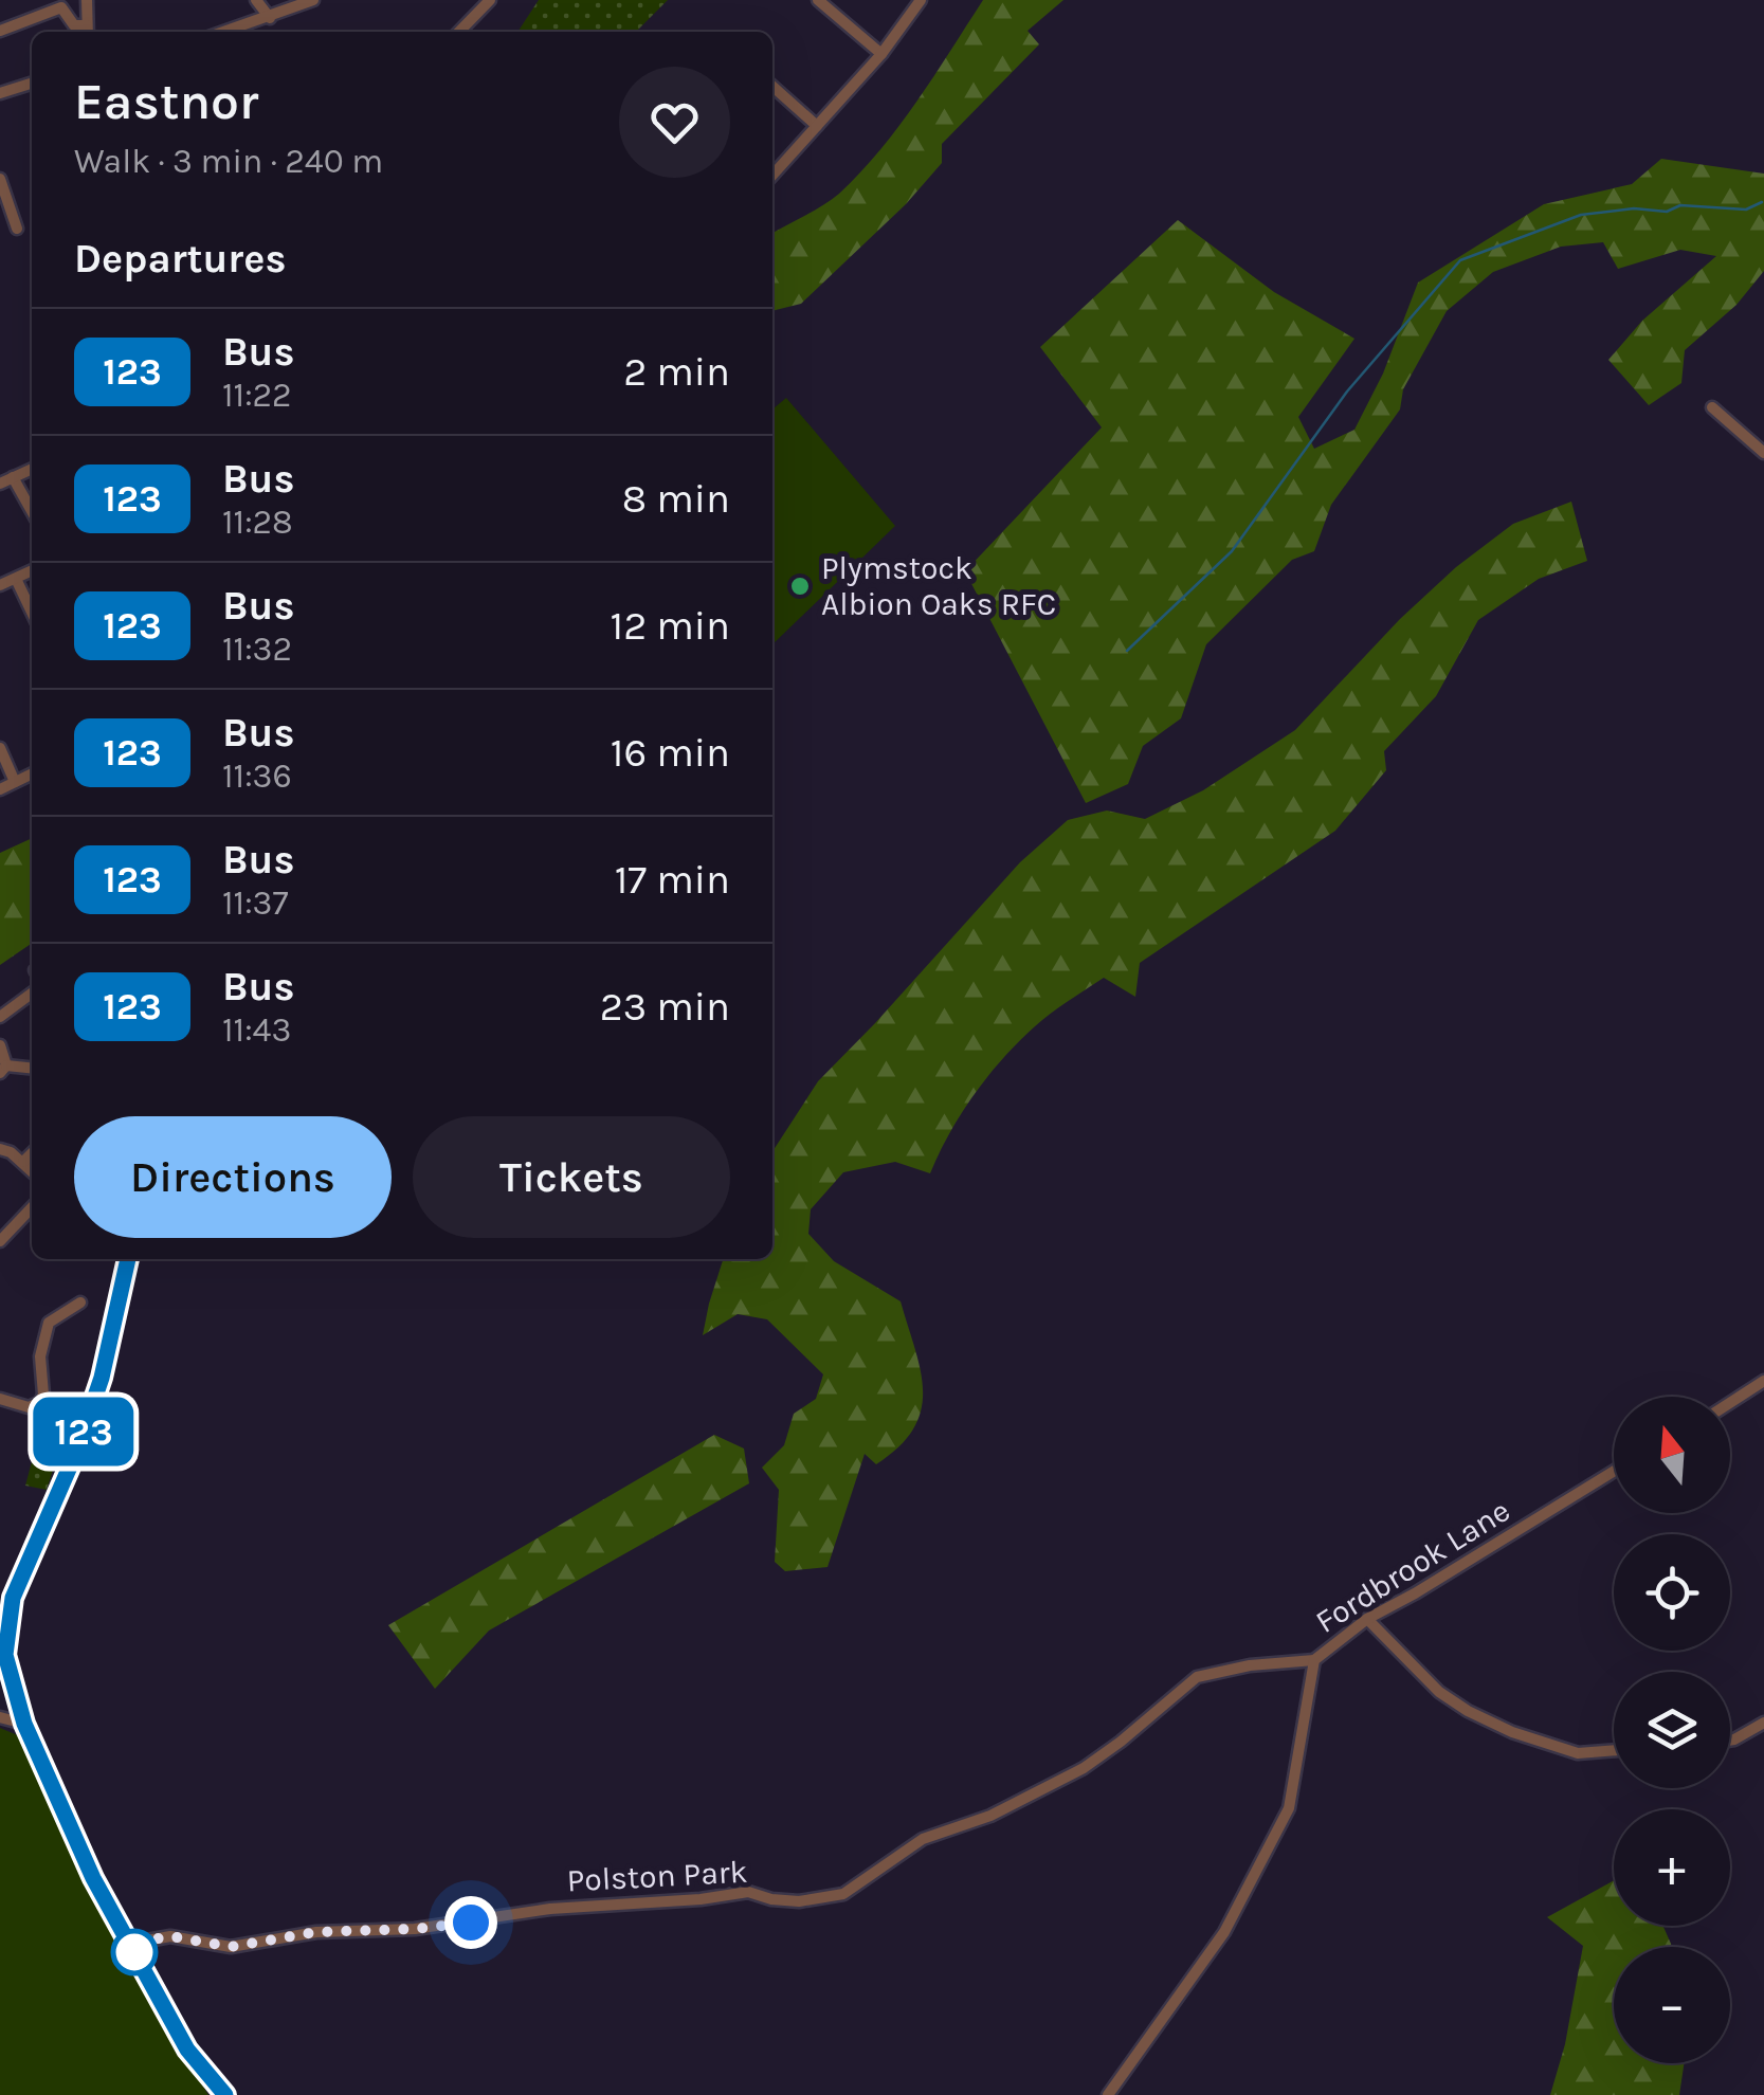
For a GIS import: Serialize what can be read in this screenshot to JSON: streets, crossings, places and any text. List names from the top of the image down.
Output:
{
  "streets": {
    "street": ["Fordbrook Lane", "Polston Park"]
  },
  "crossings": [
    ["Fordbrook Lane", "Polston Park"]
  ],
  "places": ["Plymstock Albion Oaks RFC"],
  "lines": ["bus line 123"],
  "north": "top",
  "page": {
    "on_map": "123",
    "heading": [
      ["Eastnor", "Walk · 3 min · 240 m"],
      "Departures"
    ],
    "list": [
      {
        "mark": "123",
        "name": "Bus",
        "note": "11:22",
        "value": "2 min"
      },
      {
        "mark": "123",
        "name": "Bus",
        "note": "11:28",
        "value": "8 min"
      },
      {
        "mark": "123",
        "name": "Bus",
        "note": "11:32",
        "value": "12 min"
      },
      {
        "mark": "123",
        "name": "Bus",
        "note": "11:36",
        "value": "16 min"
      },
      {
        "mark": "123",
        "name": "Bus",
        "note": "11:37",
        "value": "17 min"
      },
      {
        "mark": "123",
        "name": "Bus",
        "note": "11:43",
        "value": "23 min"
      }
    ],
    "buttons": ["Directions", "Tickets"],
    "map_buttons": ["+", "−"]
  }
}
